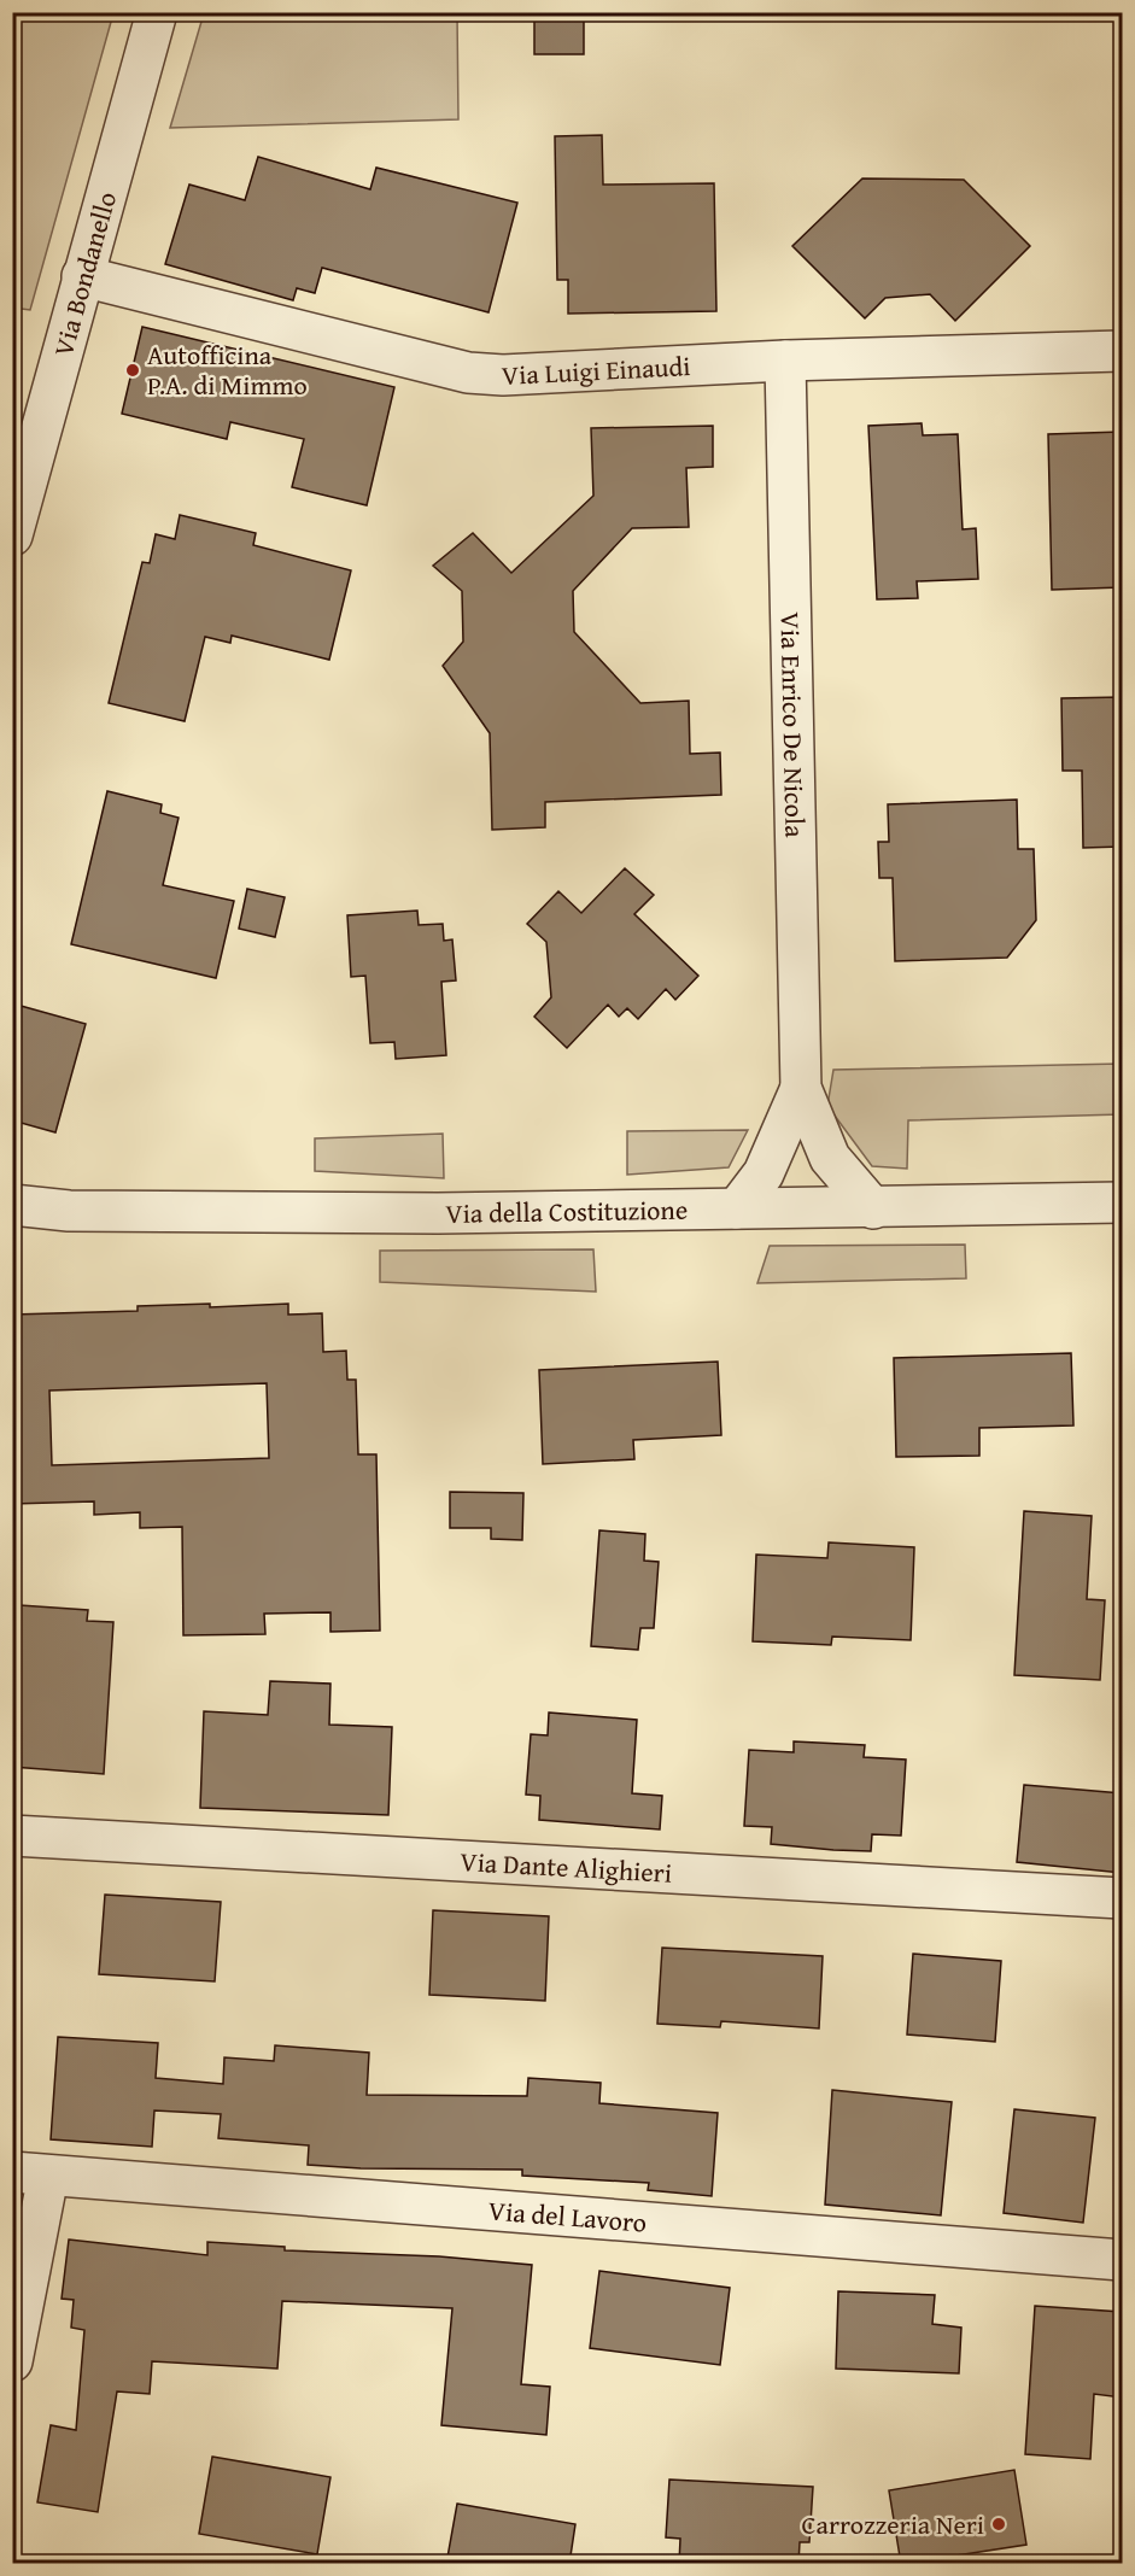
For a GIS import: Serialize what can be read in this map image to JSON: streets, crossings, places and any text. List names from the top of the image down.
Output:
{
  "streets": {
    "street": [
      "Via Bondanello",
      "Via Luigi Einaudi",
      "Via Enrico De Nicola",
      "Via della Costituzione",
      "Via Dante Alighieri",
      "Via del Lavoro"
    ]
  },
  "crossings": [
    ["Via Bondanello", "Via Luigi Einaudi"],
    ["Via Luigi Einaudi", "Via Enrico De Nicola"],
    ["Via Enrico De Nicola", "Via della Costituzione"]
  ],
  "places": ["Autofficina P.A. di Mimmo", "Carrozzeria Neri"]
}
